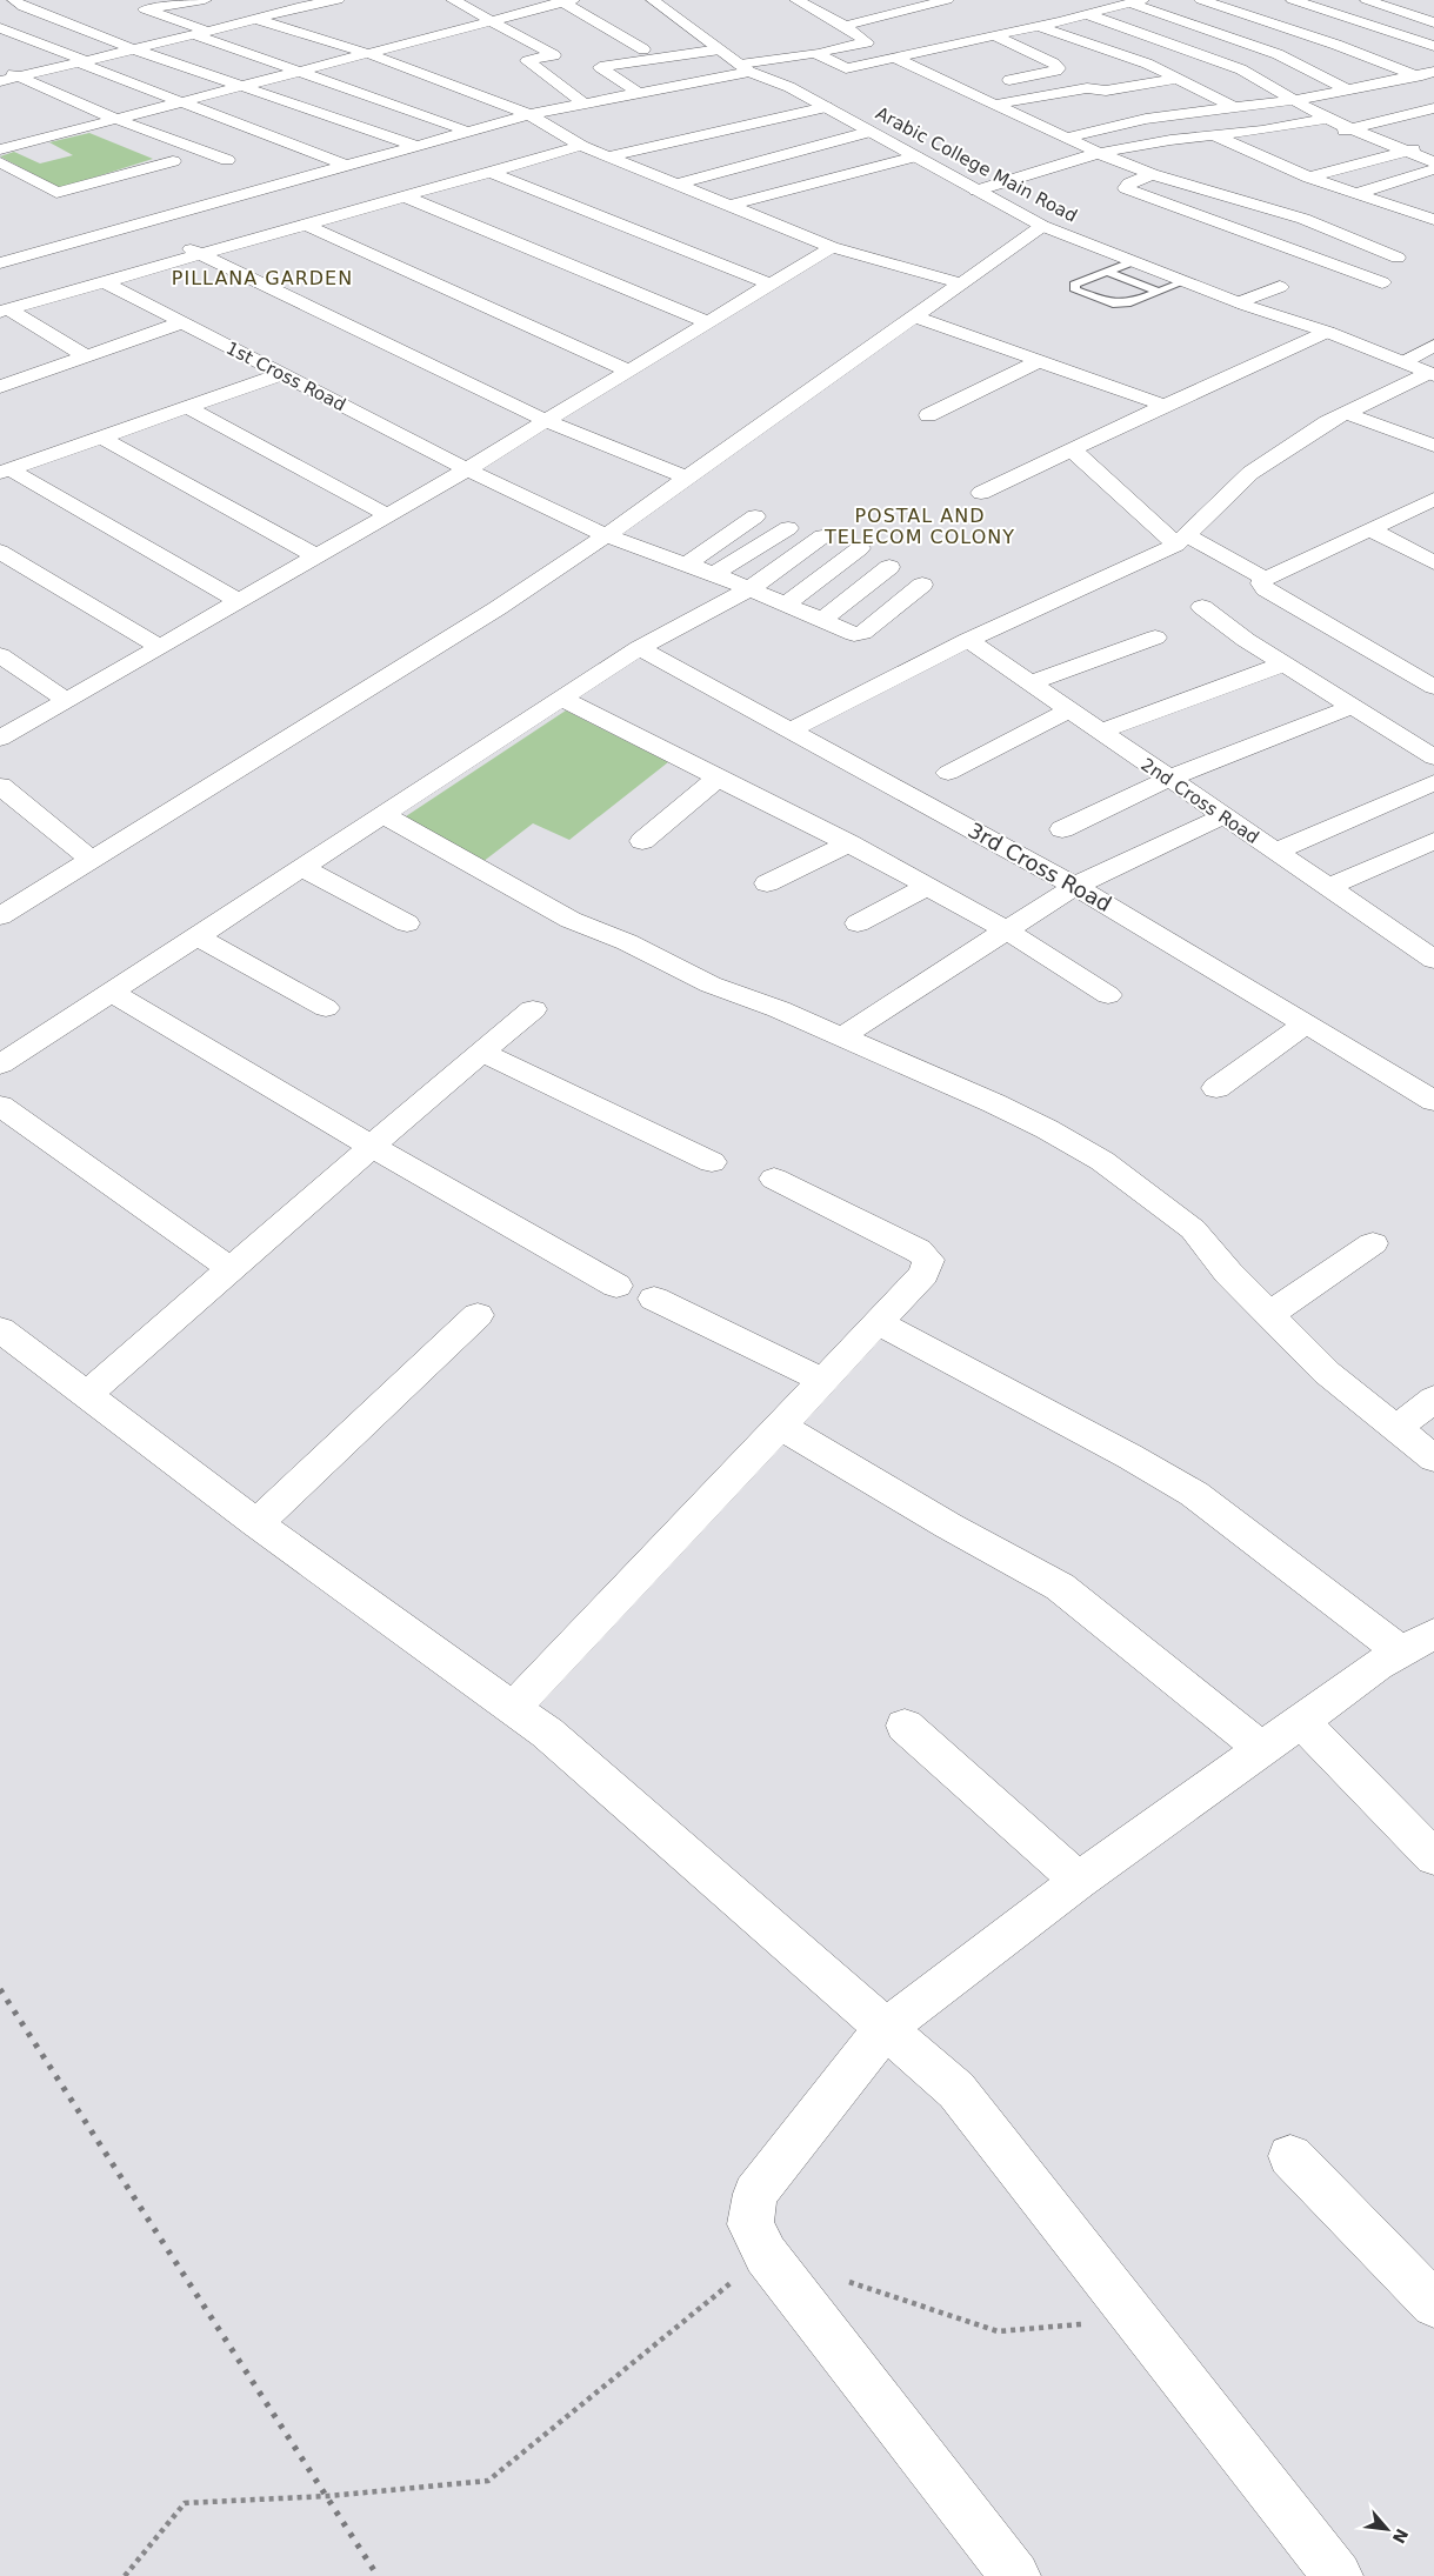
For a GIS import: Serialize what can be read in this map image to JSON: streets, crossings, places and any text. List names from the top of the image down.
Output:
{
  "streets": {
    "street": [
      "Arabic College Main Road",
      "1st Cross Road",
      "2nd Cross Road",
      "3rd Cross Road"
    ]
  },
  "districts": ["PILLANA GARDEN", "POSTAL AND TELECOM COLONY"],
  "north": "bottom right"
}
